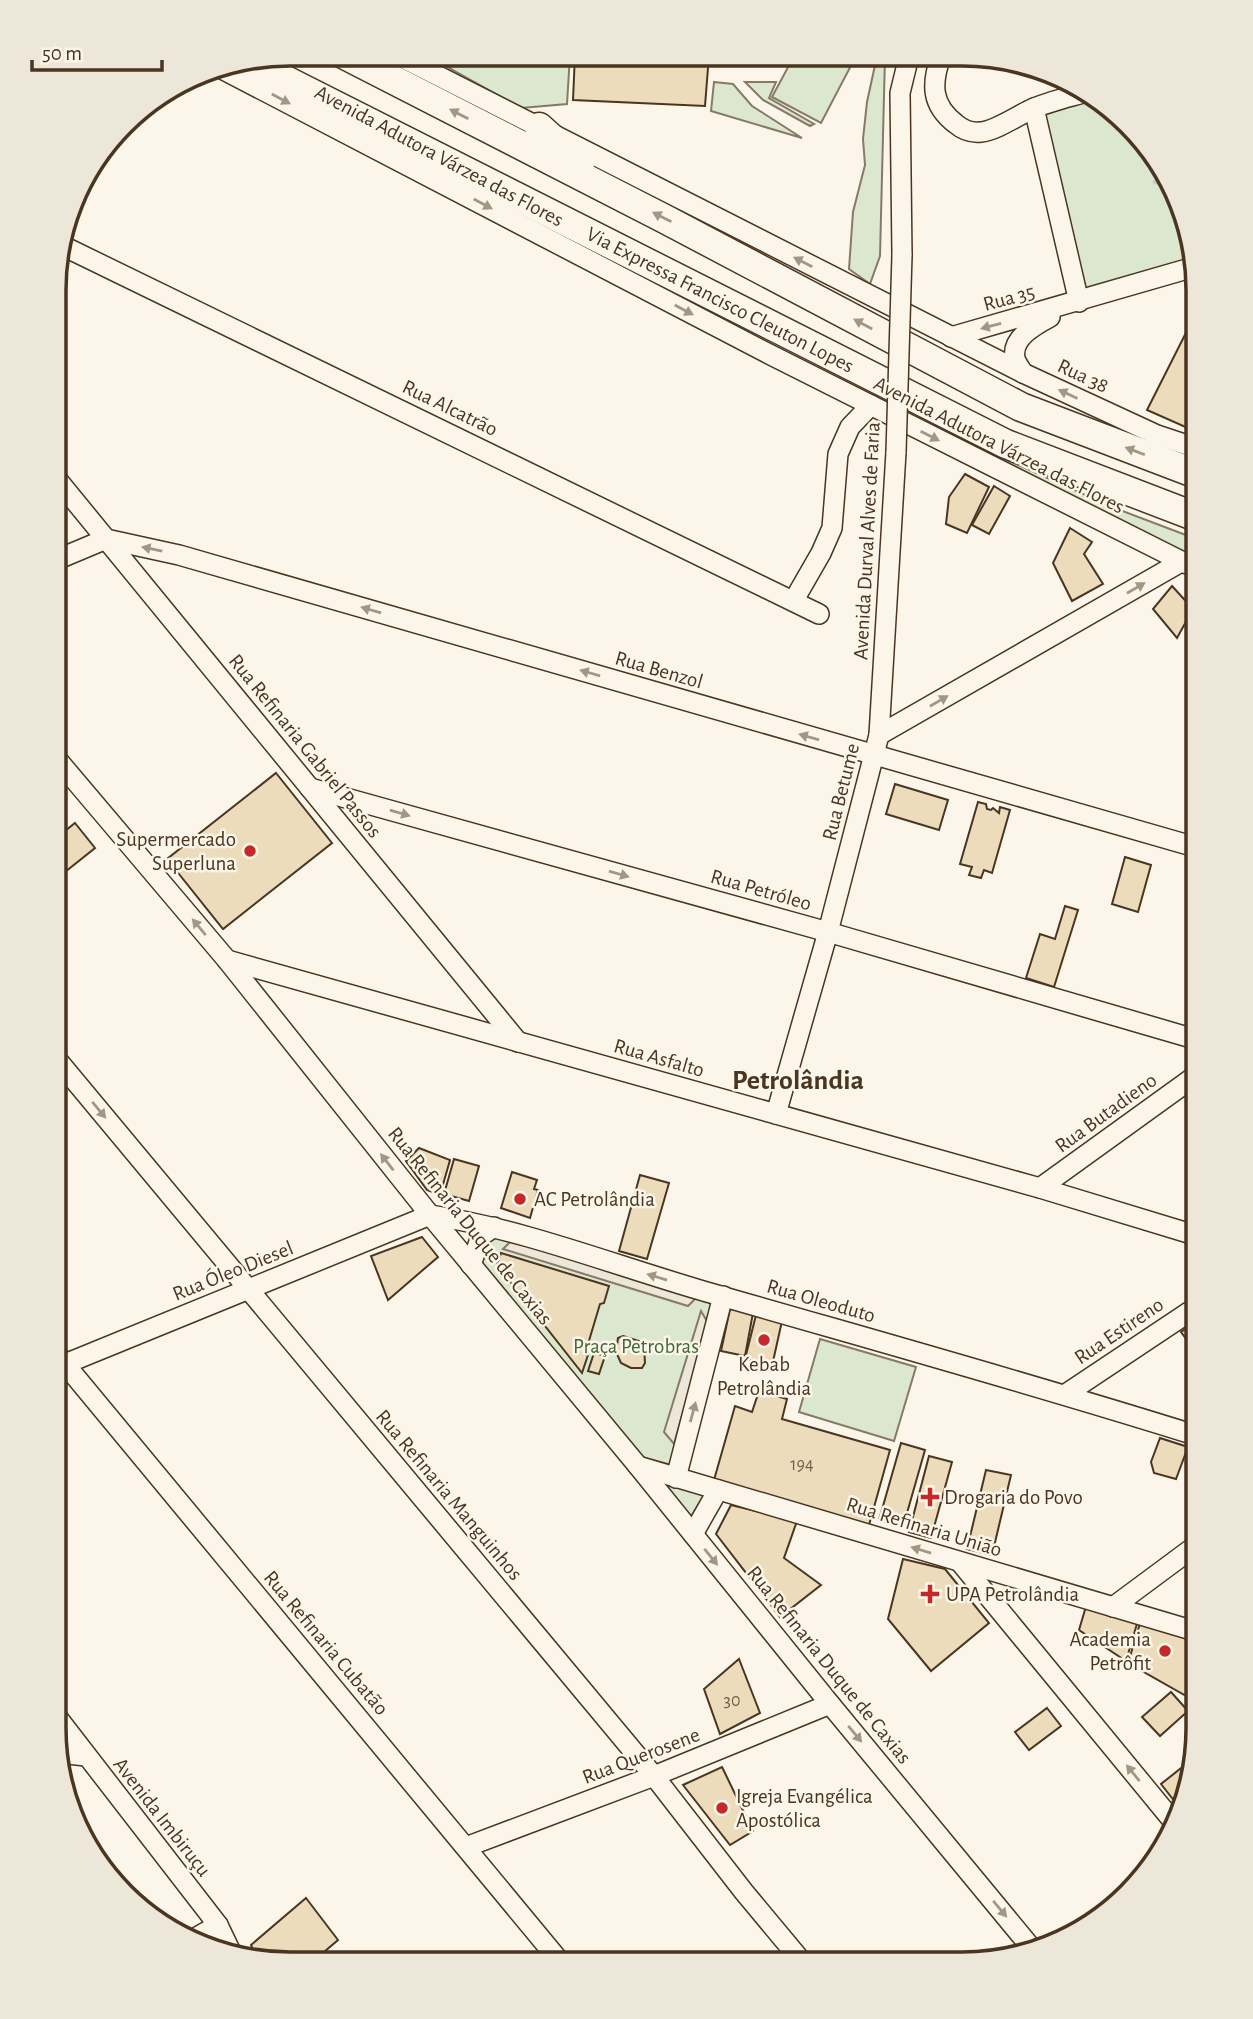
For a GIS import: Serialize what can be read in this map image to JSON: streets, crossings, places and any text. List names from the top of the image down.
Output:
{
  "streets": {
    "highway": ["Via Expressa Francisco Cleuton Lopes"],
    "street": [
      "Avenida Adutora Várzea das Flores",
      "Rua 35",
      "Rua 38",
      "Rua Alcatrão",
      "Avenida Durval Alves de Faria",
      "Rua Benzol",
      "Rua Refinaria Gabriel Passos",
      "Rua Betume",
      "Rua Petróleo",
      "Rua Asfalto",
      "Rua Butadieno",
      "Rua Refinaria Duque de Caxias",
      "Rua Óleo Diesel",
      "Rua Oleoduto",
      "Rua Estireno",
      "Rua Refinaria Manguinhos",
      "Rua Refinaria União",
      "Rua Refinaria Cubatão",
      "Rua Querosene",
      "Avenida Imbiruçu"
    ]
  },
  "crossings": [
    ["Rua 35", "Rua 38"],
    ["Avenida Durval Alves de Faria", "Rua Betume"],
    ["Rua Benzol", "Rua Refinaria Gabriel Passos"],
    ["Rua Benzol", "Rua Betume"],
    ["Rua Refinaria Gabriel Passos", "Rua Petróleo"],
    ["Rua Refinaria Gabriel Passos", "Rua Asfalto"],
    ["Rua Betume", "Rua Petróleo"],
    ["Rua Betume", "Rua Asfalto"],
    ["Rua Asfalto", "Rua Butadieno"],
    ["Rua Asfalto", "Rua Refinaria Duque de Caxias"],
    ["Rua Refinaria Duque de Caxias", "Rua Óleo Diesel"],
    ["Rua Refinaria Duque de Caxias", "Rua Oleoduto"],
    ["Rua Refinaria Duque de Caxias", "Rua Refinaria União"],
    ["Rua Refinaria Duque de Caxias", "Rua Querosene"],
    ["Rua Óleo Diesel", "Rua Oleoduto"],
    ["Rua Óleo Diesel", "Rua Refinaria Manguinhos"],
    ["Rua Oleoduto", "Rua Estireno"],
    ["Rua Refinaria Manguinhos", "Rua Querosene"],
    ["Rua Refinaria Cubatão", "Rua Querosene"]
  ],
  "one_way": [
    "Rua 35",
    "Rua 38",
    "Rua Benzol",
    "Rua Betume",
    "Rua Petróleo",
    "Rua Refinaria União"
  ],
  "districts": ["Petrolândia"],
  "parks": ["Praça Petrobras"],
  "places": {
    "other": [
      "Supermercado Superluna",
      "AC Petrolândia",
      "Kebab Petrolândia",
      "Academia Petrôfit",
      "Igreja Evangélica Apostólica"
    ],
    "health": ["Drogaria do Povo", "UPA Petrolândia"]
  },
  "house_numbers": ["194", "30"],
  "scale_bar": "50 m"
}
